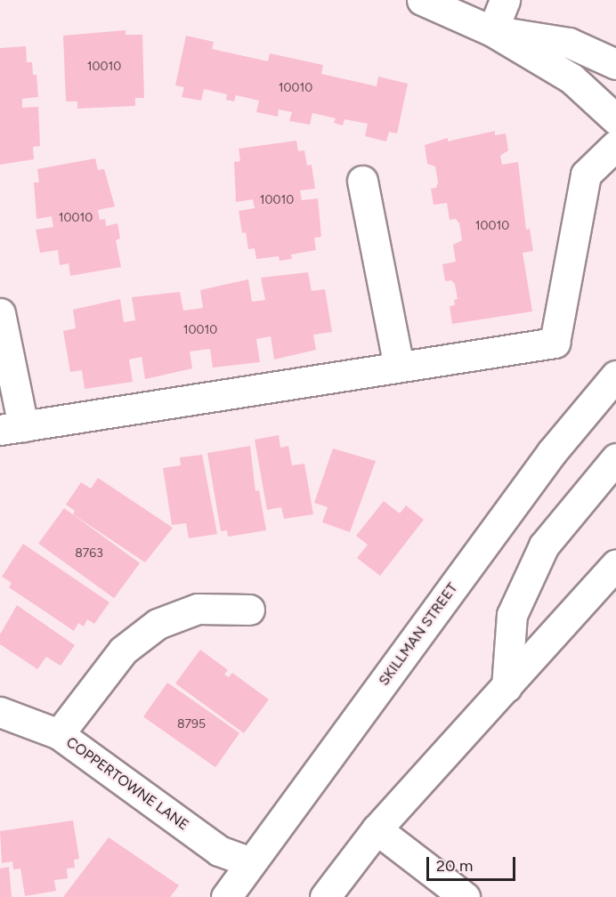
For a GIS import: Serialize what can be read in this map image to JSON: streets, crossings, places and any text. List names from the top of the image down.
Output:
{
  "streets": {
    "main road": ["SKILLMAN STREET", "COPPERTOWNE LANE"]
  },
  "crossings": [
    ["SKILLMAN STREET", "COPPERTOWNE LANE"]
  ],
  "house_numbers": [
    "10010",
    "10010",
    "10010",
    "10010",
    "10010",
    "10010",
    "8763",
    "8795"
  ],
  "scale_bar": "20 m"
}
